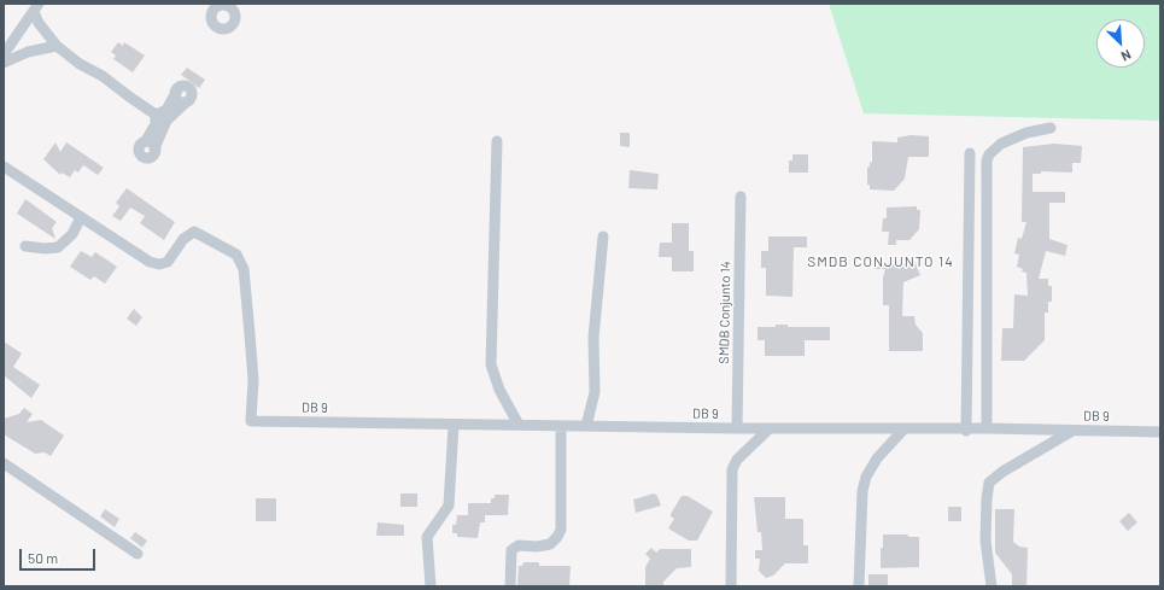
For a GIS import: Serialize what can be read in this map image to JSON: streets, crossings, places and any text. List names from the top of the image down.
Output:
{
  "streets": {
    "street": ["SMDB Conjunto 14", "DB 9"]
  },
  "crossings": [
    ["SMDB Conjunto 14", "DB 9"]
  ],
  "districts": ["SMDB CONJUNTO 14"],
  "scale_bar": "50 m",
  "north": "bottom right"
}
